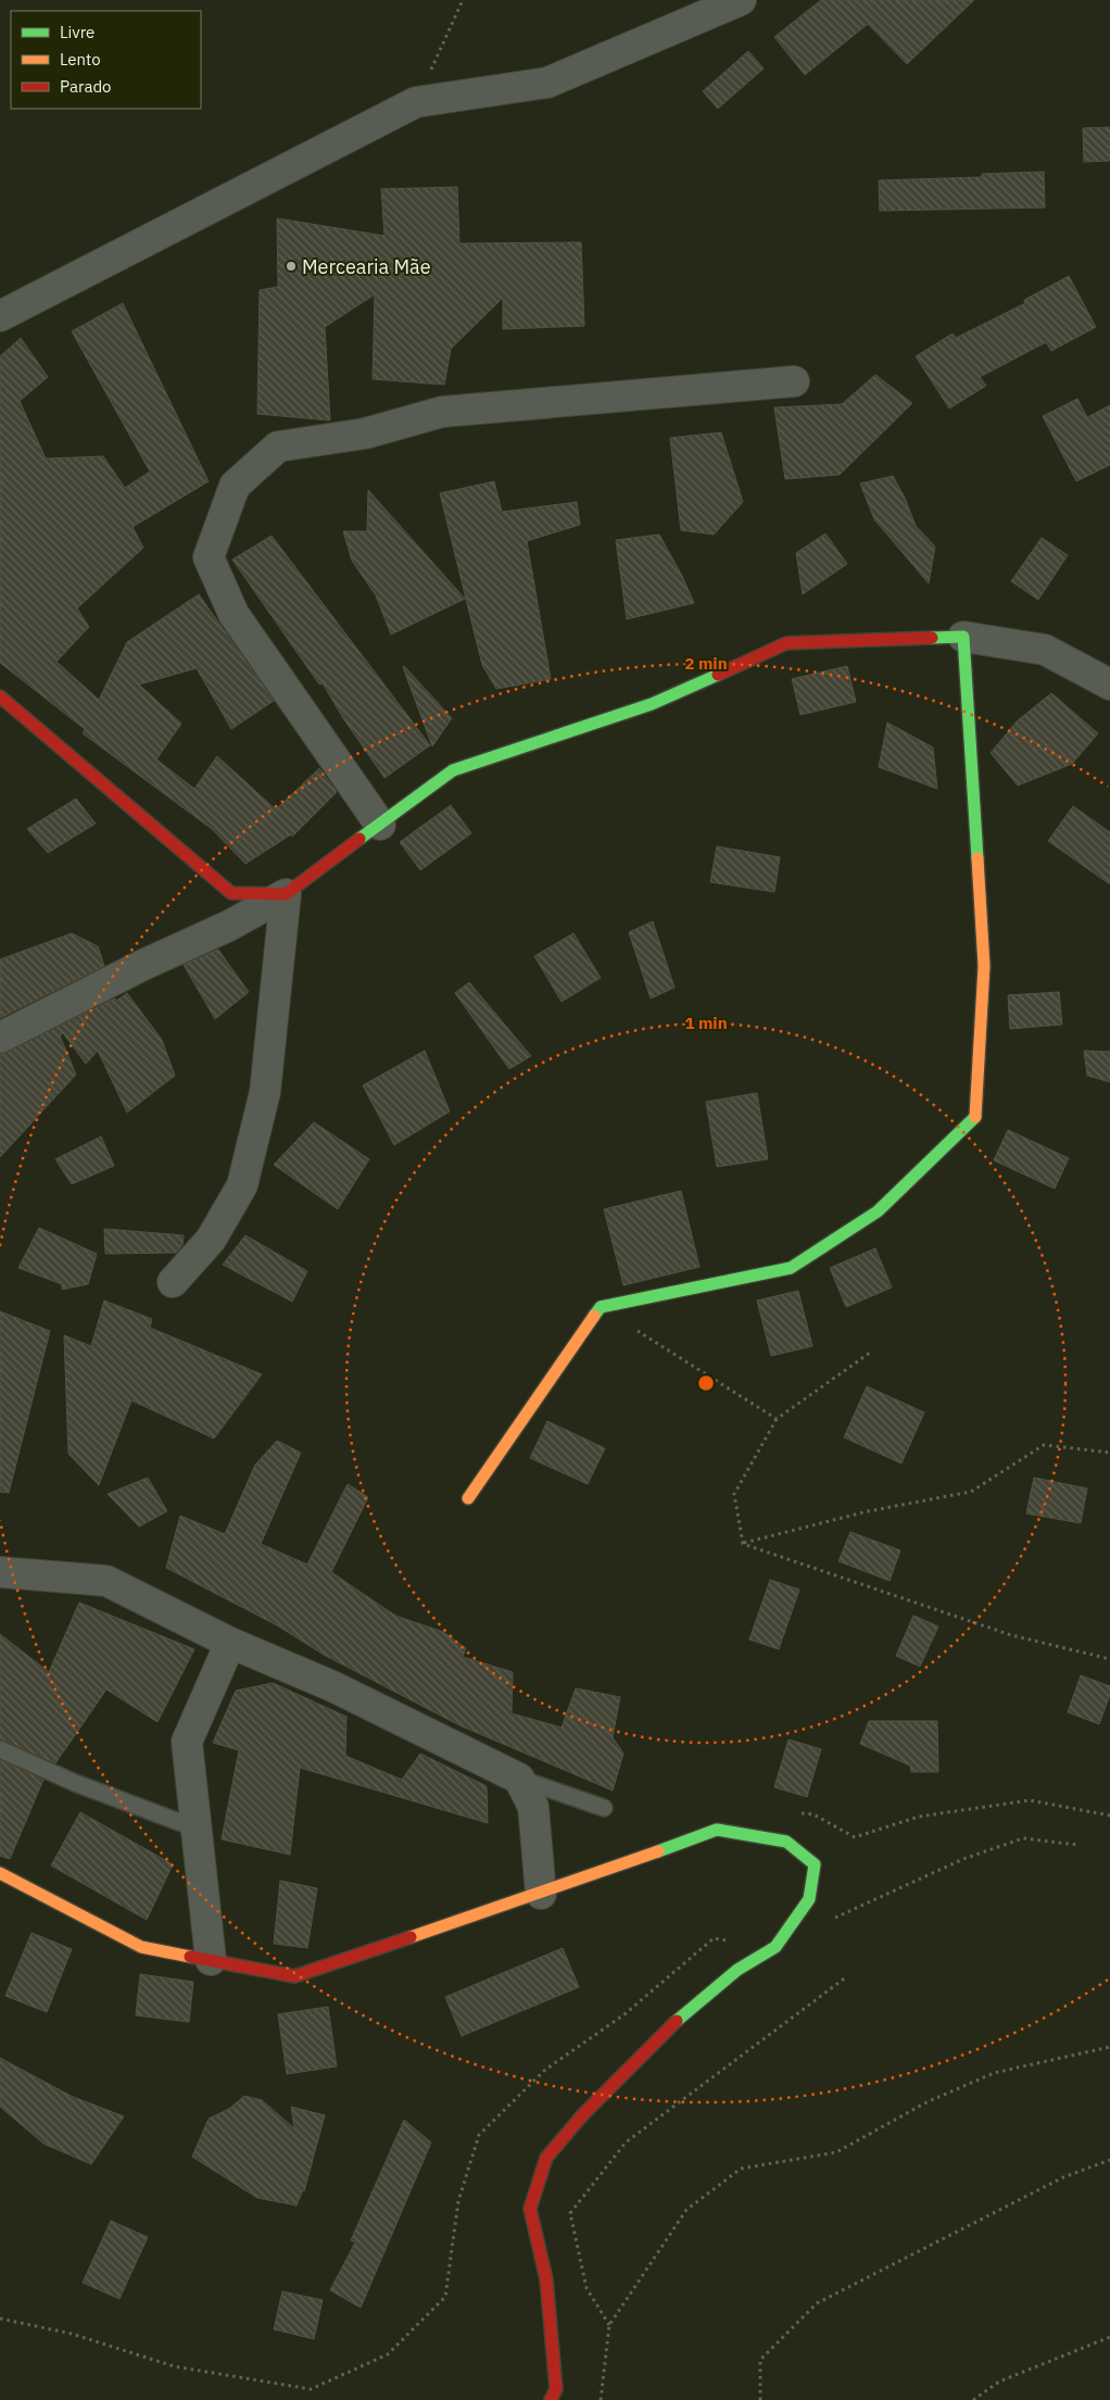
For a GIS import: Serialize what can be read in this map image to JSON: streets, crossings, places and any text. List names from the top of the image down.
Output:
{
  "places": ["Mercearia Mãe"],
  "legend": ["Livre", "Lento", "Parado"],
  "rings": ["2 min", "1 min"]
}
